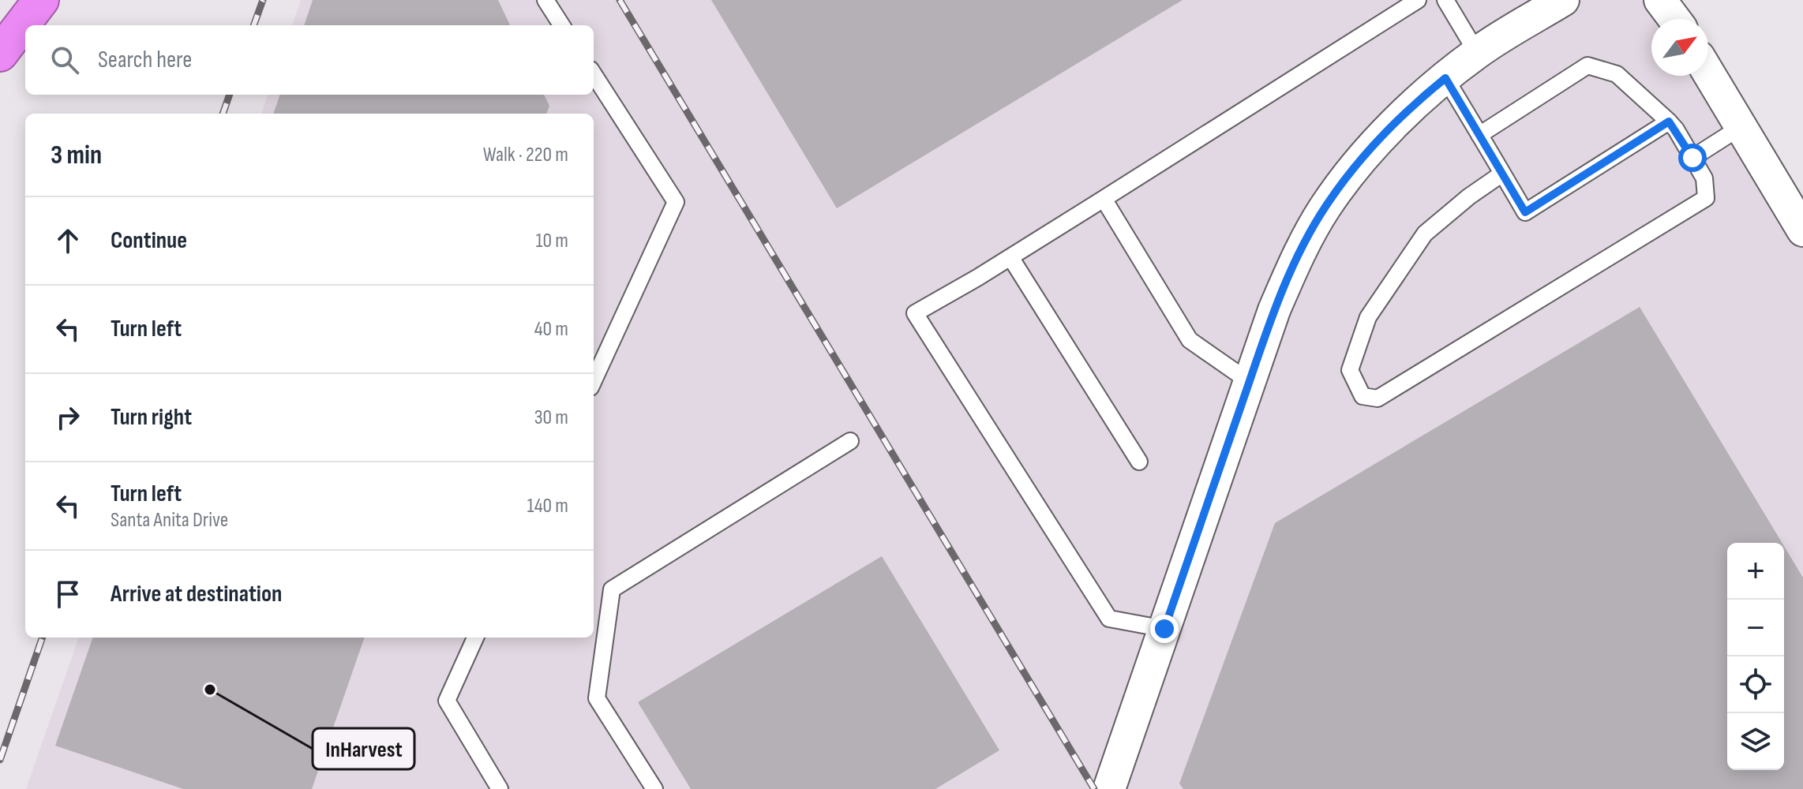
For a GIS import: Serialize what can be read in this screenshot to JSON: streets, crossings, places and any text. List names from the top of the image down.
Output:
{
  "places": ["InHarvest"],
  "north": "top right",
  "page": {
    "search": "Search here",
    "heading": ["3 min", "Walk · 220 m"],
    "list": [
      ["Continue", "10 m"],
      ["Turn left", "40 m"],
      ["Turn right", "30 m"],
      ["Turn left", "Santa Anita Drive", "140 m"],
      "Arrive at destination"
    ],
    "map_buttons": ["+", "−"]
  }
}
